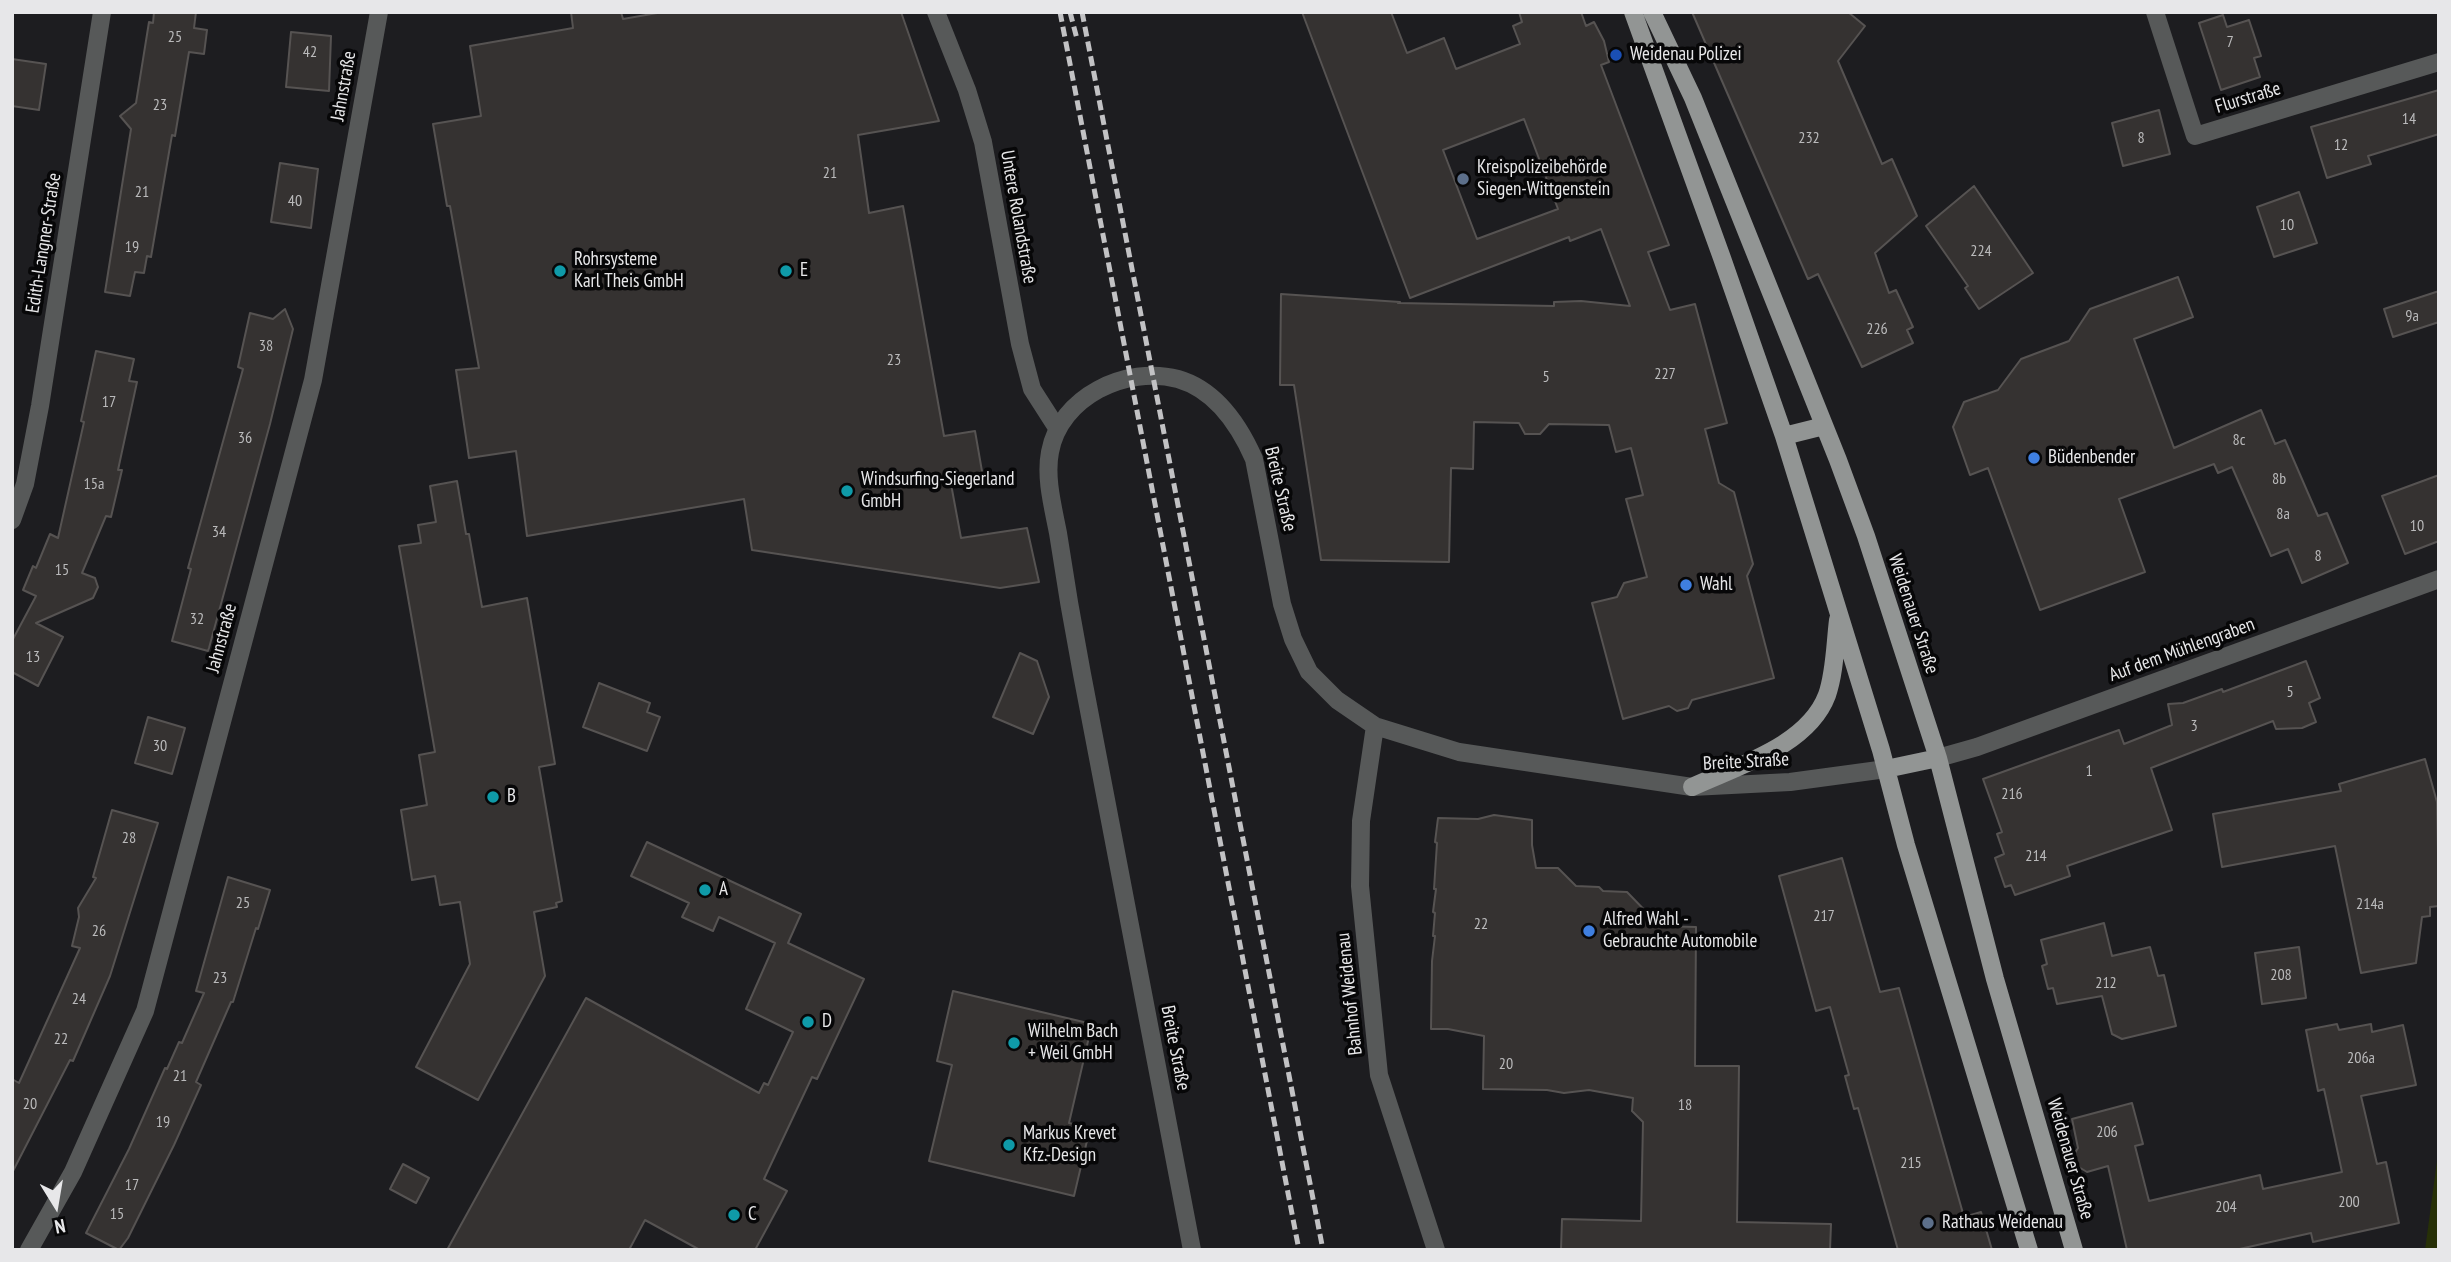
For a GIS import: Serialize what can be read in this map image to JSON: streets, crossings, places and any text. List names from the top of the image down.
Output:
{
  "streets": {
    "main road": ["Weidenauer Straße"],
    "street": [
      "Jahnstraße",
      "Flurstraße",
      "Untere Rolandstraße",
      "Edith-Langner-Straße",
      "Breite Straße",
      "Auf dem Mühlengraben",
      "Bahnhof Weidenau"
    ]
  },
  "crossings": [
    ["Untere Rolandstraße", "Breite Straße"],
    ["Breite Straße", "Bahnhof Weidenau"],
    ["Weidenauer Straße", "Auf dem Mühlengraben"]
  ],
  "places": [
    "Weidenau Polizei",
    "Kreispolizeibehörde Siegen-Wittgenstein",
    "Rohrsysteme Karl Theis GmbH",
    "E",
    "Büdenbender",
    "Windsurfing-Siegerland GmbH",
    "Wahl",
    "B",
    "A",
    "Alfred Wahl - Gebrauchte Automobile",
    "D",
    "Wilhelm Bach + Weil GmbH",
    "Markus Krevet Kfz.-Design",
    "C",
    "Rathaus Weidenau"
  ],
  "house_numbers": [
    "25",
    "7",
    "42",
    "23",
    "14",
    "232",
    "8",
    "12",
    "21",
    "21",
    "40",
    "10",
    "19",
    "224",
    "9a",
    "226",
    "38",
    "23",
    "227",
    "5",
    "17",
    "36",
    "8c",
    "8b",
    "15a",
    "8a",
    "10",
    "34",
    "8",
    "15",
    "32",
    "13",
    "5",
    "3",
    "30",
    "1",
    "216",
    "28",
    "214",
    "25",
    "214a",
    "217",
    "22",
    "26",
    "208",
    "23",
    "212",
    "24",
    "22",
    "206a",
    "20",
    "21",
    "20",
    "18",
    "19",
    "206",
    "215",
    "17",
    "200",
    "204",
    "15"
  ],
  "north": "bottom"
}
